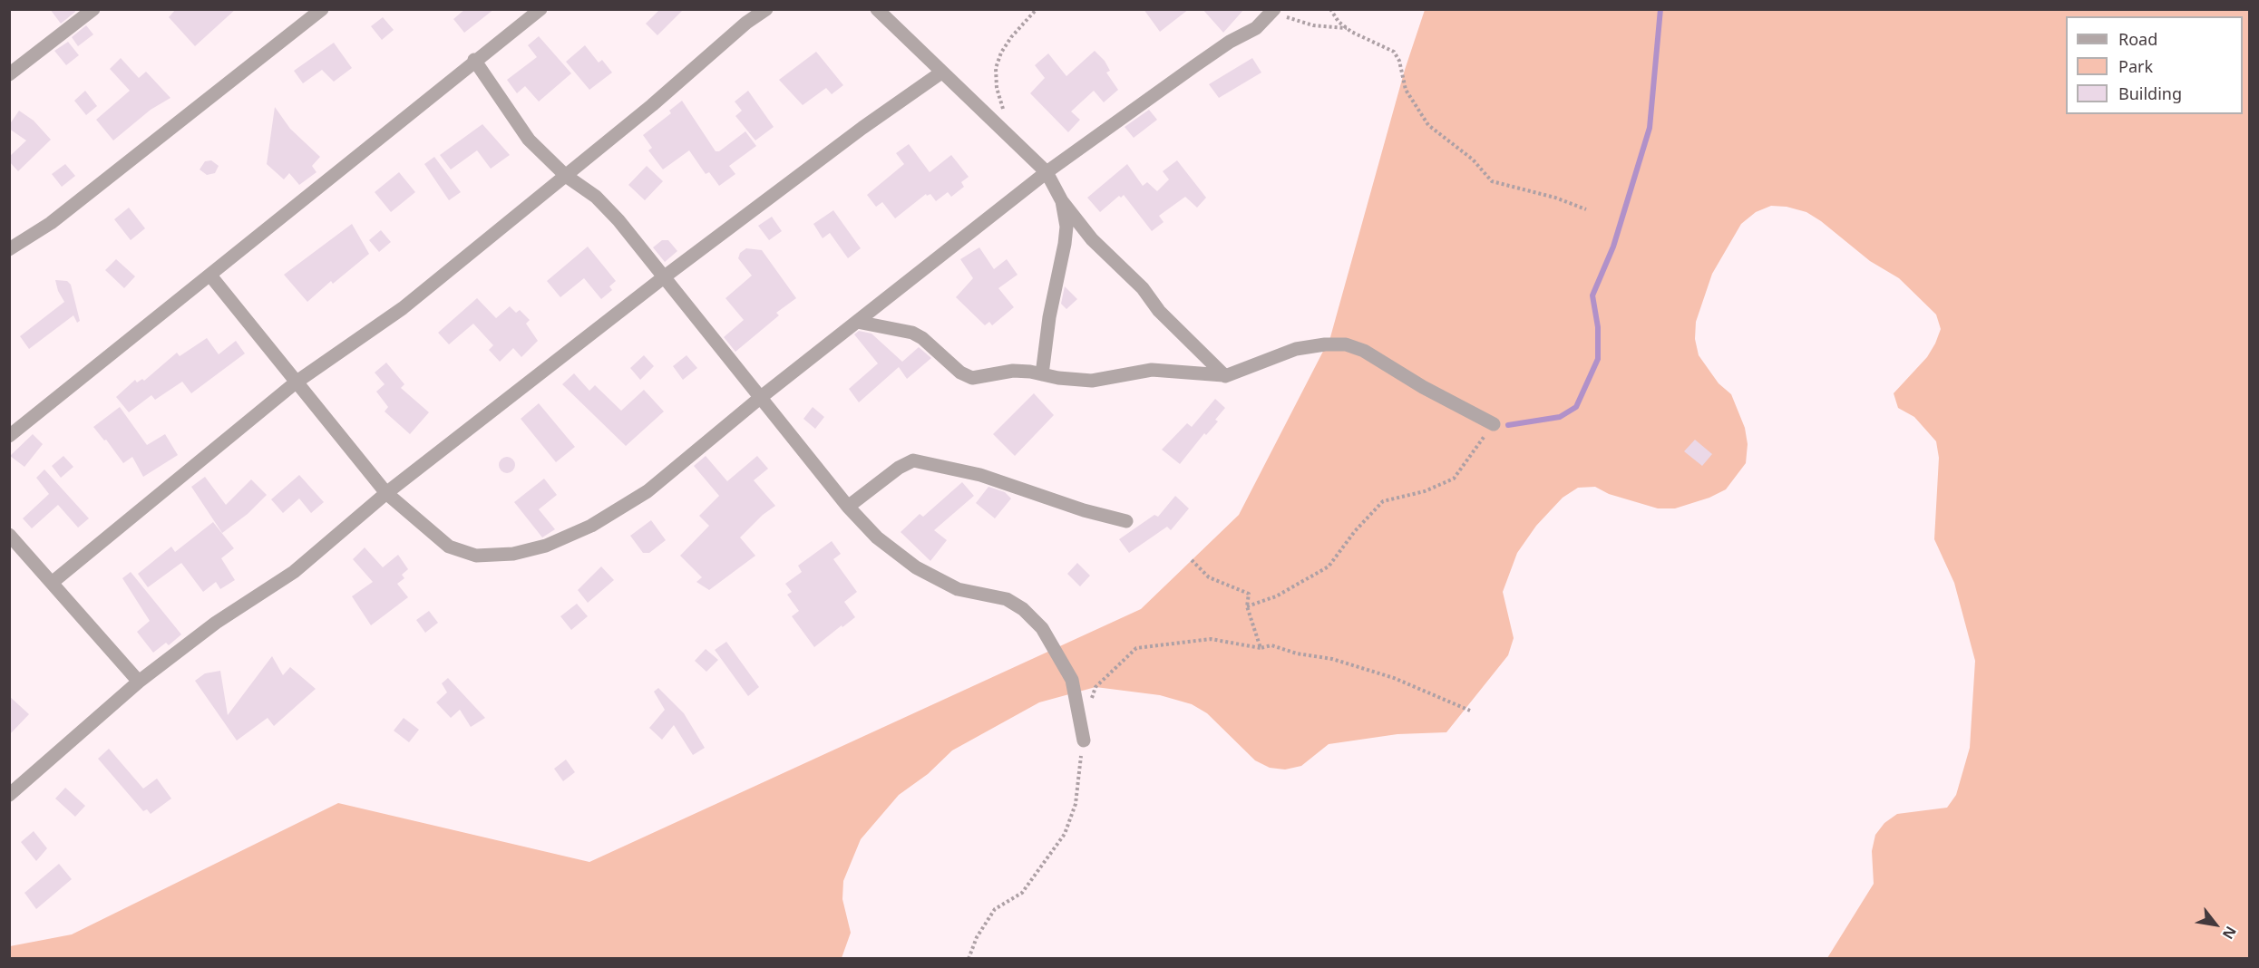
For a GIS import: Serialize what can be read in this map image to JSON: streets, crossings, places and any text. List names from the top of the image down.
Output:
{
  "legend": ["Road", "Park", "Building"],
  "north": "bottom right"
}
